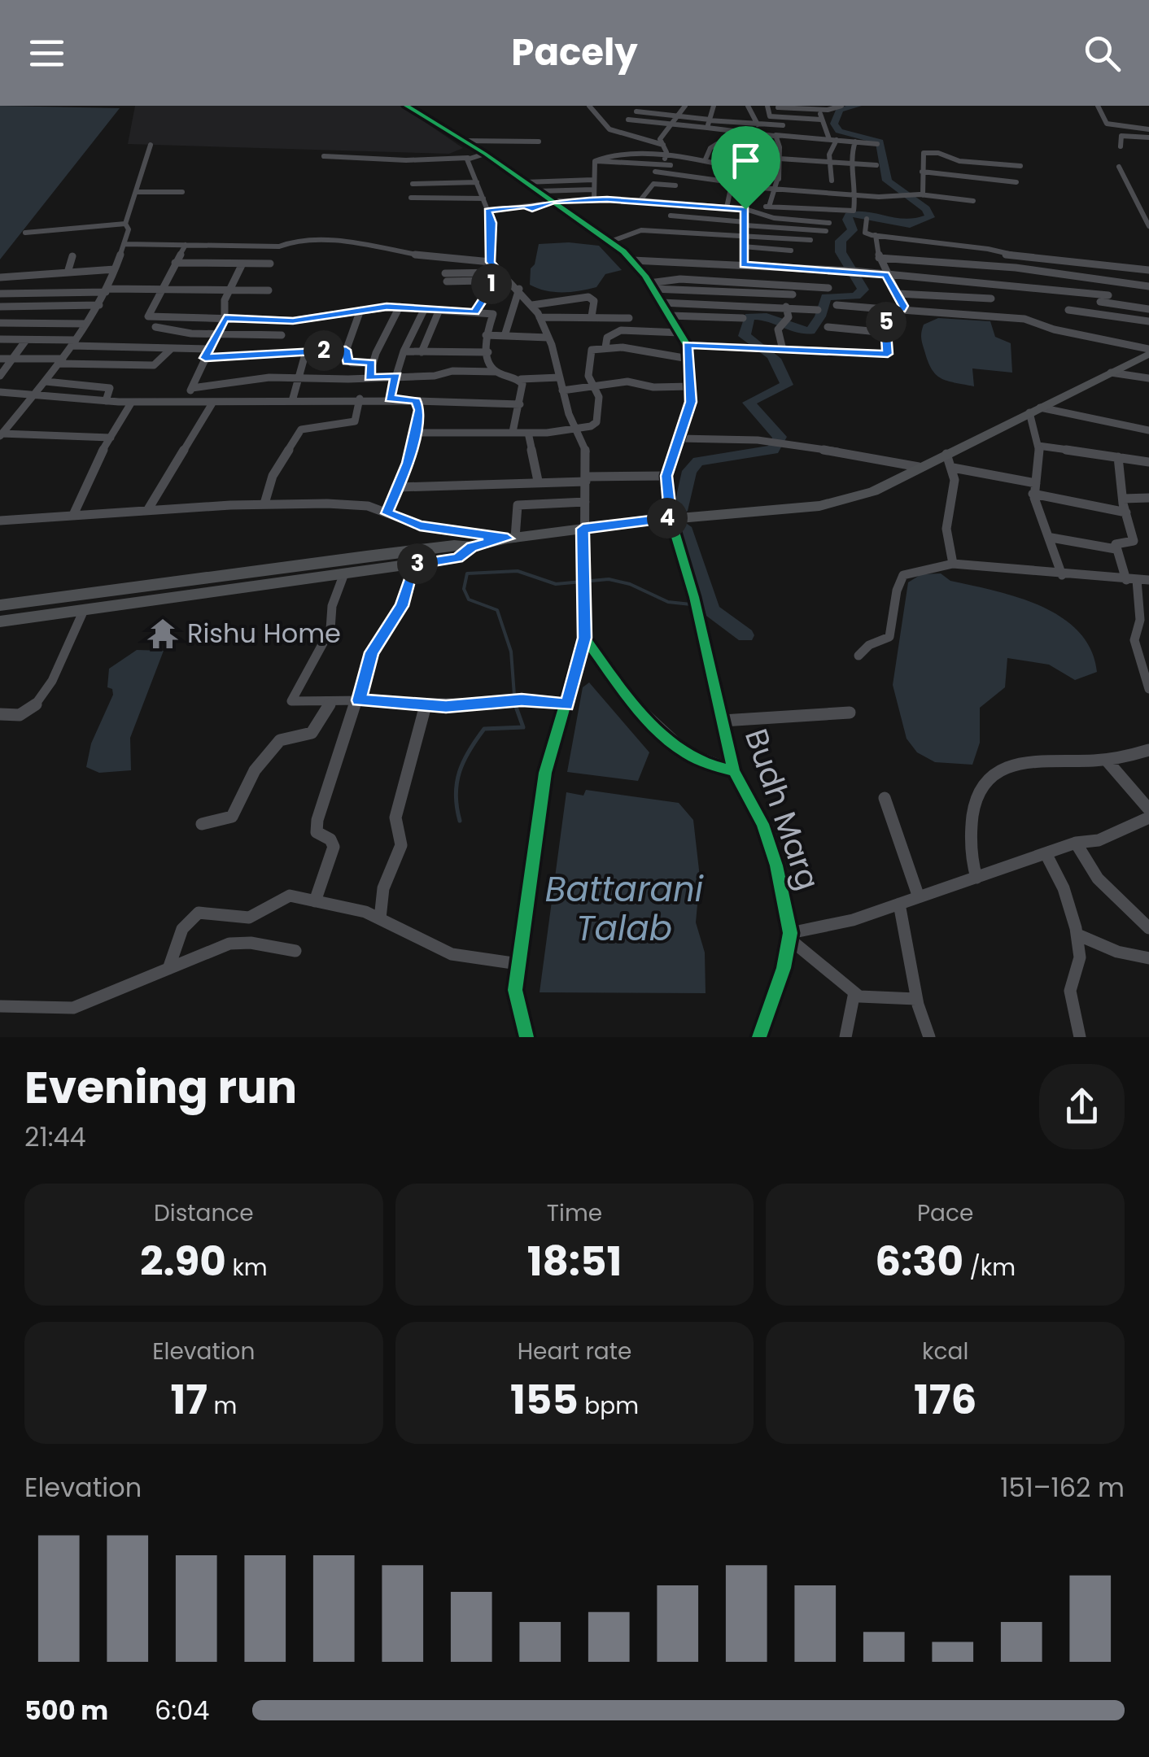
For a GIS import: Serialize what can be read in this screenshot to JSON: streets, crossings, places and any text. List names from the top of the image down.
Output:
{
  "streets": {
    "street": ["Budh Marg"]
  },
  "water": ["Battarani Talab"],
  "places": {
    "temple": ["Rishu Home"]
  },
  "page": {
    "header": "Pacely",
    "pins": [
      "1",
      "5",
      "2",
      "4",
      "3"
    ],
    "heading": ["Evening run", "21:44"],
    "stats": [
      ["Distance", "2.90 km"],
      ["Time", "18:51"],
      ["Pace", "6:30 /km"],
      ["Elevation", "17 m"],
      ["Heart rate", "155 bpm"],
      ["kcal", "176"]
    ],
    "chart": ["Elevation", "151–162 m"],
    "list": [
      {
        "name": "500 m",
        "note": "6:04"
      }
    ]
  }
}
